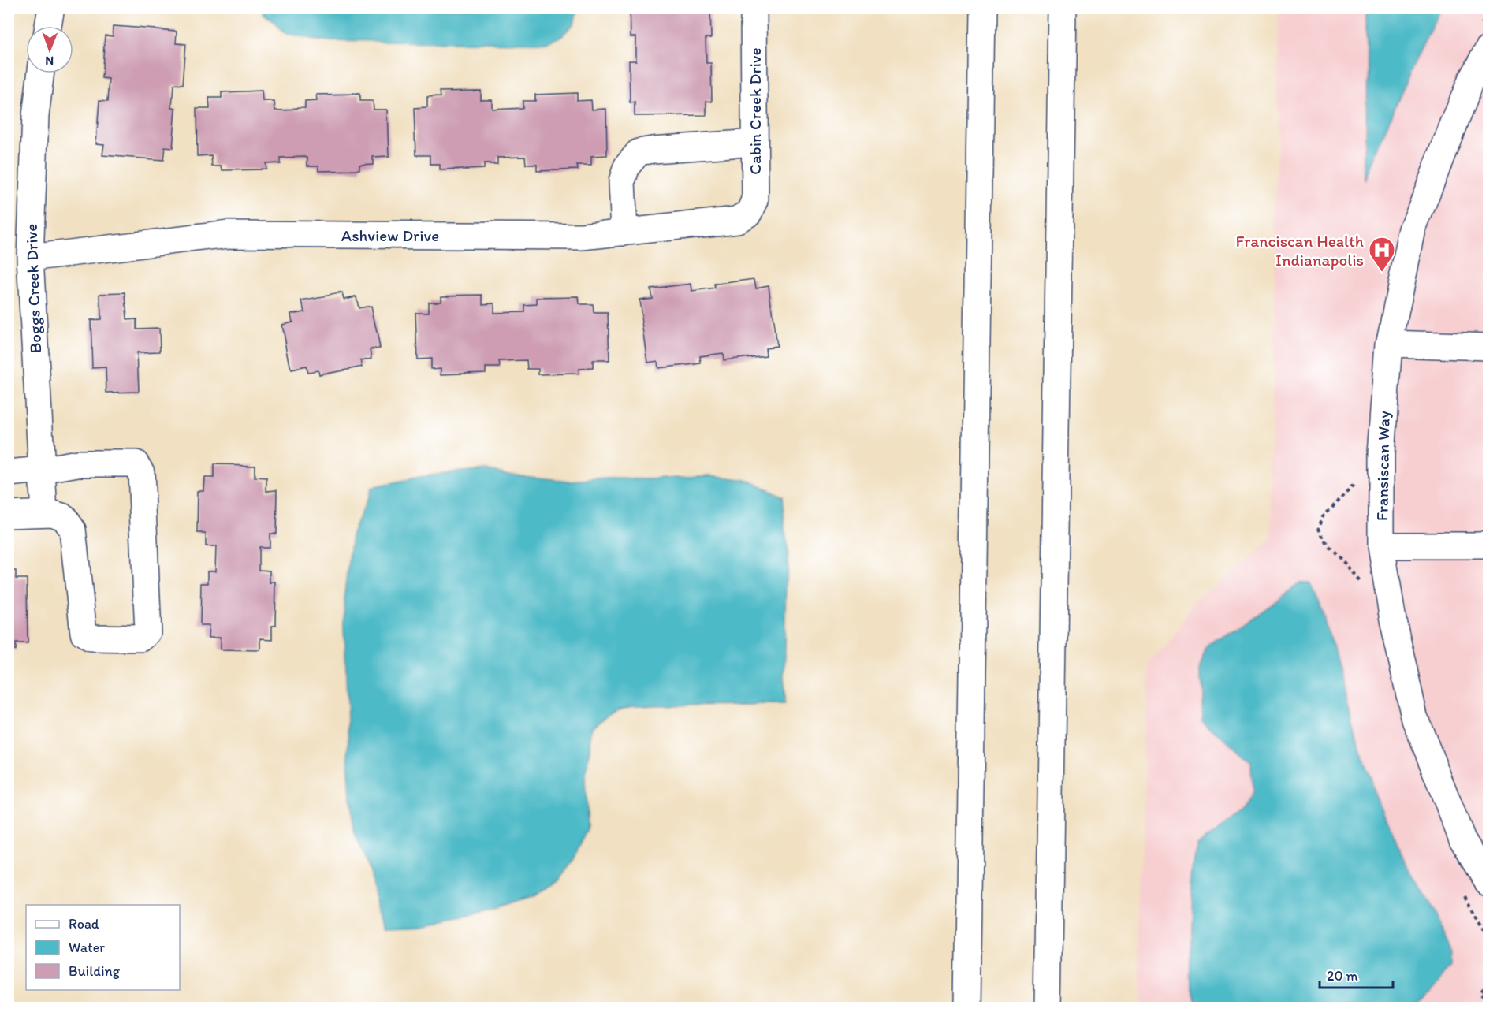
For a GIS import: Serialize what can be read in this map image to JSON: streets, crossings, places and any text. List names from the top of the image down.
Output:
{
  "streets": {
    "main road": [
      "Cabin Creek Drive",
      "Ashview Drive",
      "Boggs Creek Drive",
      "Fransiscan Way"
    ]
  },
  "crossings": [
    ["Cabin Creek Drive", "Ashview Drive"],
    ["Ashview Drive", "Boggs Creek Drive"]
  ],
  "places": {
    "hospital": ["Franciscan Health Indianapolis"]
  },
  "legend": ["Road", "Water", "Building"],
  "scale_bar": "20 m",
  "north": "bottom"
}
